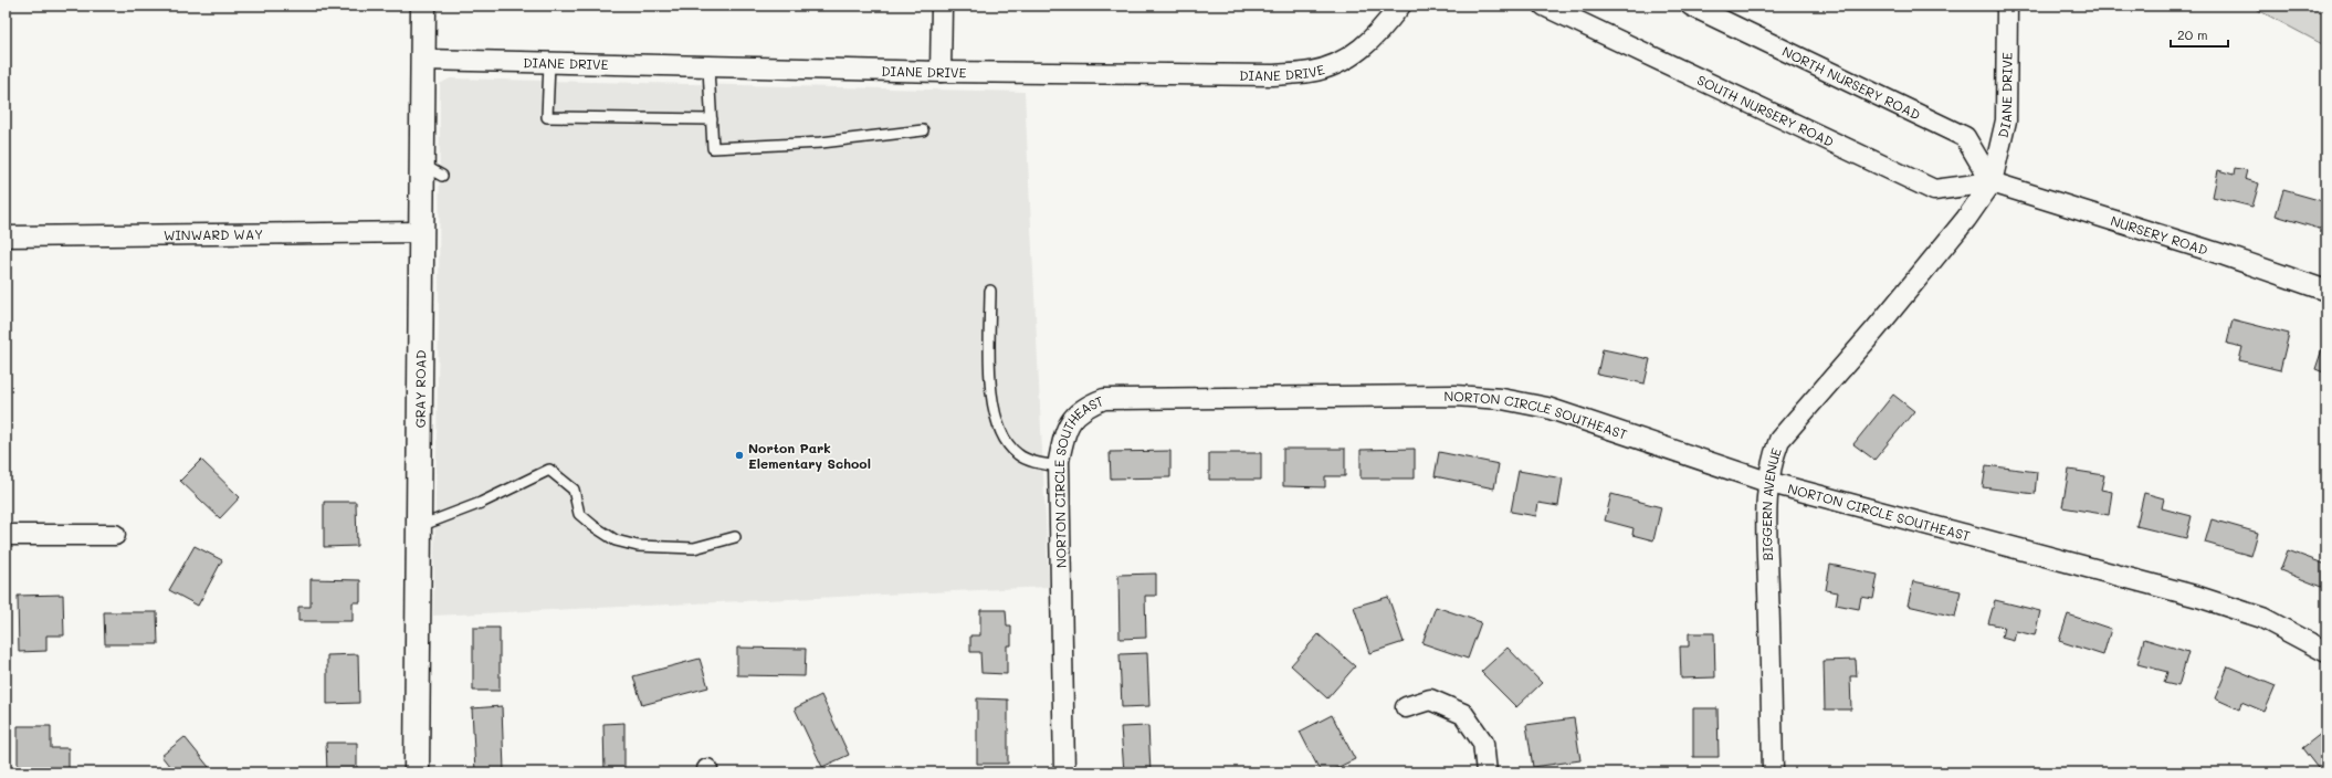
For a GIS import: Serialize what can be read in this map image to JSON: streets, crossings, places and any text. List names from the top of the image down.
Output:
{
  "streets": {
    "street": [
      "DIANE DRIVE",
      "NORTH NURSERY ROAD",
      "SOUTH NURSERY ROAD",
      "WINWARD WAY",
      "NURSERY ROAD",
      "GRAY ROAD",
      "NORTON CIRCLE SOUTHEAST",
      "BIGGERN AVENUE"
    ]
  },
  "crossings": [
    ["DIANE DRIVE", "NORTH NURSERY ROAD"],
    ["DIANE DRIVE", "SOUTH NURSERY ROAD"],
    ["DIANE DRIVE", "NURSERY ROAD"],
    ["DIANE DRIVE", "GRAY ROAD"],
    ["DIANE DRIVE", "BIGGERN AVENUE"],
    ["NORTH NURSERY ROAD", "SOUTH NURSERY ROAD"],
    ["NORTH NURSERY ROAD", "NURSERY ROAD"],
    ["NORTH NURSERY ROAD", "BIGGERN AVENUE"],
    ["SOUTH NURSERY ROAD", "NURSERY ROAD"],
    ["SOUTH NURSERY ROAD", "BIGGERN AVENUE"],
    ["WINWARD WAY", "GRAY ROAD"],
    ["NURSERY ROAD", "BIGGERN AVENUE"],
    ["NORTON CIRCLE SOUTHEAST", "BIGGERN AVENUE"]
  ],
  "places": ["Norton Park Elementary School"],
  "scale_bar": "20 m"
}
